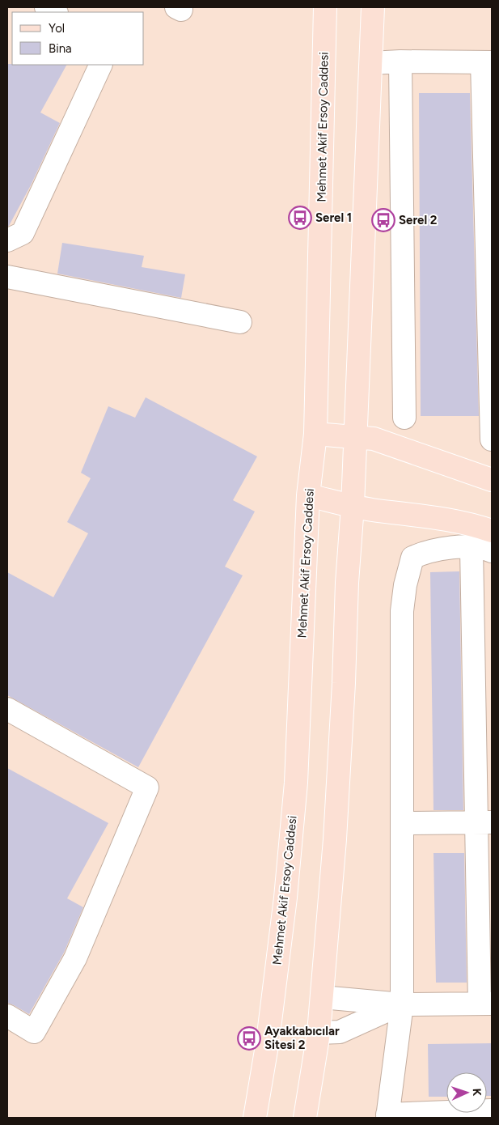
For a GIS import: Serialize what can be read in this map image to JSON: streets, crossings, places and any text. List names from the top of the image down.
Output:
{
  "streets": {
    "main road": ["Mehmet Akif Ersoy Caddesi"]
  },
  "places": {
    "bus stop": ["Serel 1", "Serel 2", "Ayakkabıcılar Sitesi 2"]
  },
  "legend": ["Yol", "Bina"],
  "north": "right"
}
